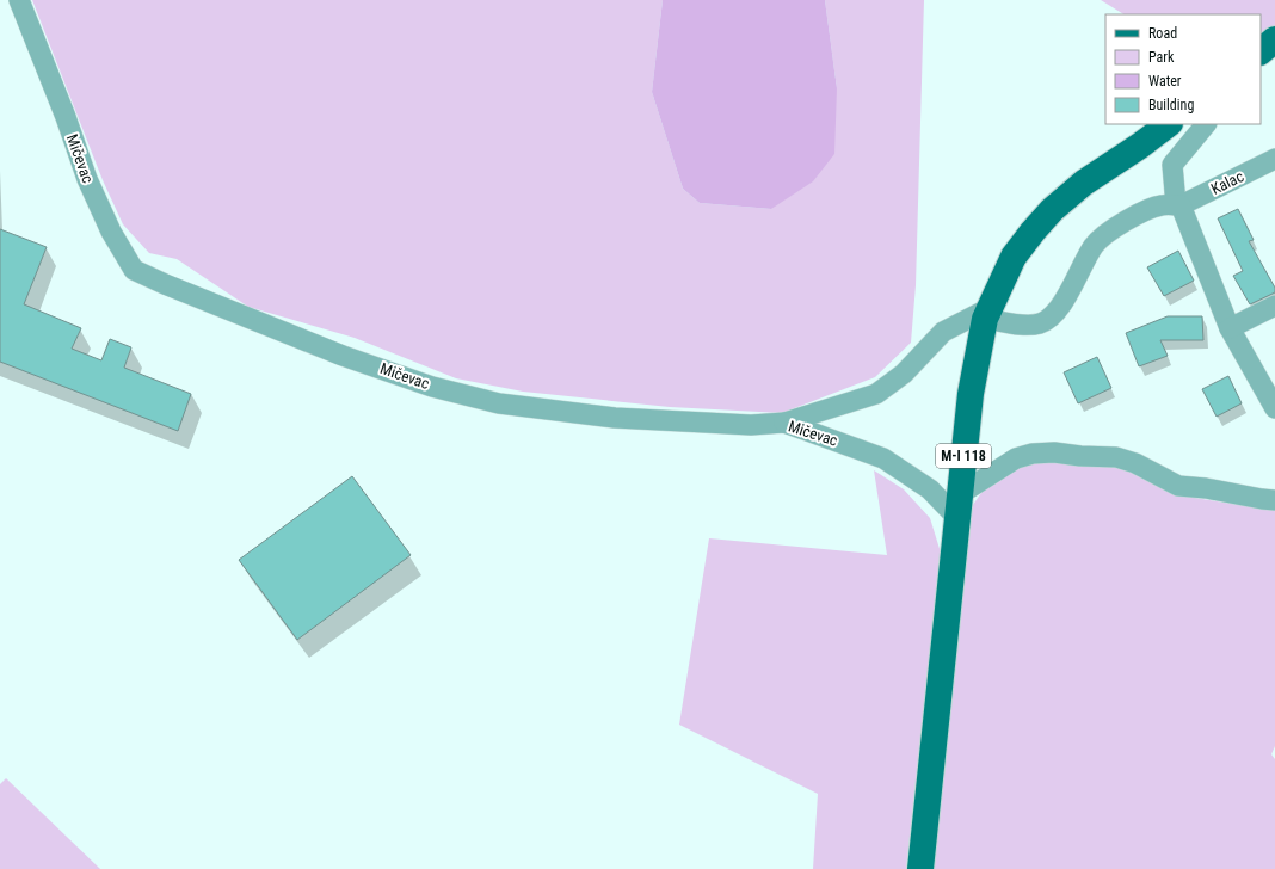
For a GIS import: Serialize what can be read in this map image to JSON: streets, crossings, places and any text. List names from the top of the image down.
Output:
{
  "streets": {
    "main road": ["M-I 118"],
    "street": ["Mičevac", "Kalac"]
  },
  "crossings": [
    ["Mičevac", "M-I 118"],
    ["Kalac", "M-I 118"]
  ],
  "legend": [
    "Road",
    "Park",
    "Water",
    "Building"
  ]
}
